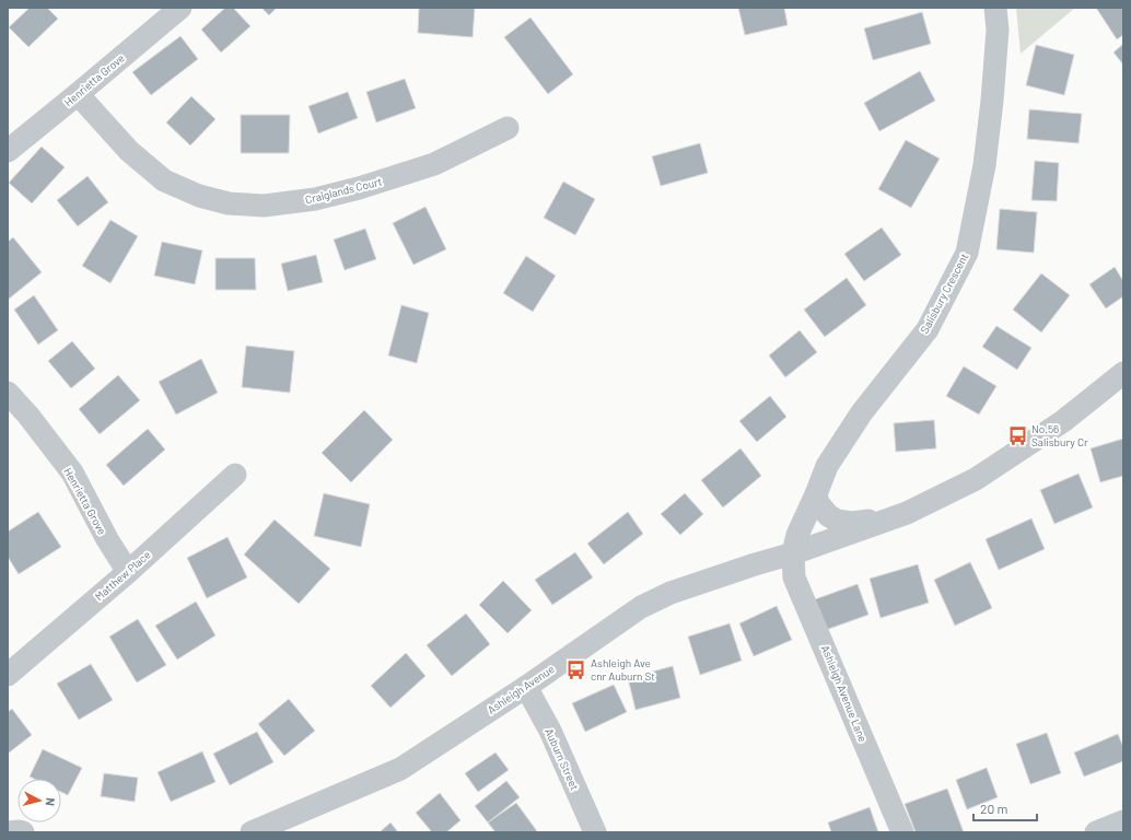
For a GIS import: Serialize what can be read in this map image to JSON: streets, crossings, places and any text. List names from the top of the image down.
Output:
{
  "streets": {
    "street": [
      "Henrietta Grove",
      "Craiglands Court",
      "Salisbury Crescent",
      "Matthew Place",
      "Ashleigh Avenue",
      "Ashleigh Avenue Lane",
      "Auburn Street"
    ]
  },
  "crossings": [
    ["Henrietta Grove", "Craiglands Court"],
    ["Henrietta Grove", "Matthew Place"],
    ["Salisbury Crescent", "Ashleigh Avenue"],
    ["Salisbury Crescent", "Ashleigh Avenue Lane"],
    ["Ashleigh Avenue", "Ashleigh Avenue Lane"],
    ["Ashleigh Avenue", "Auburn Street"]
  ],
  "places": {
    "bus stop": ["No.56 Salisbury Cr", "Ashleigh Ave cnr Auburn St"]
  },
  "scale_bar": "20 m",
  "north": "right"
}
